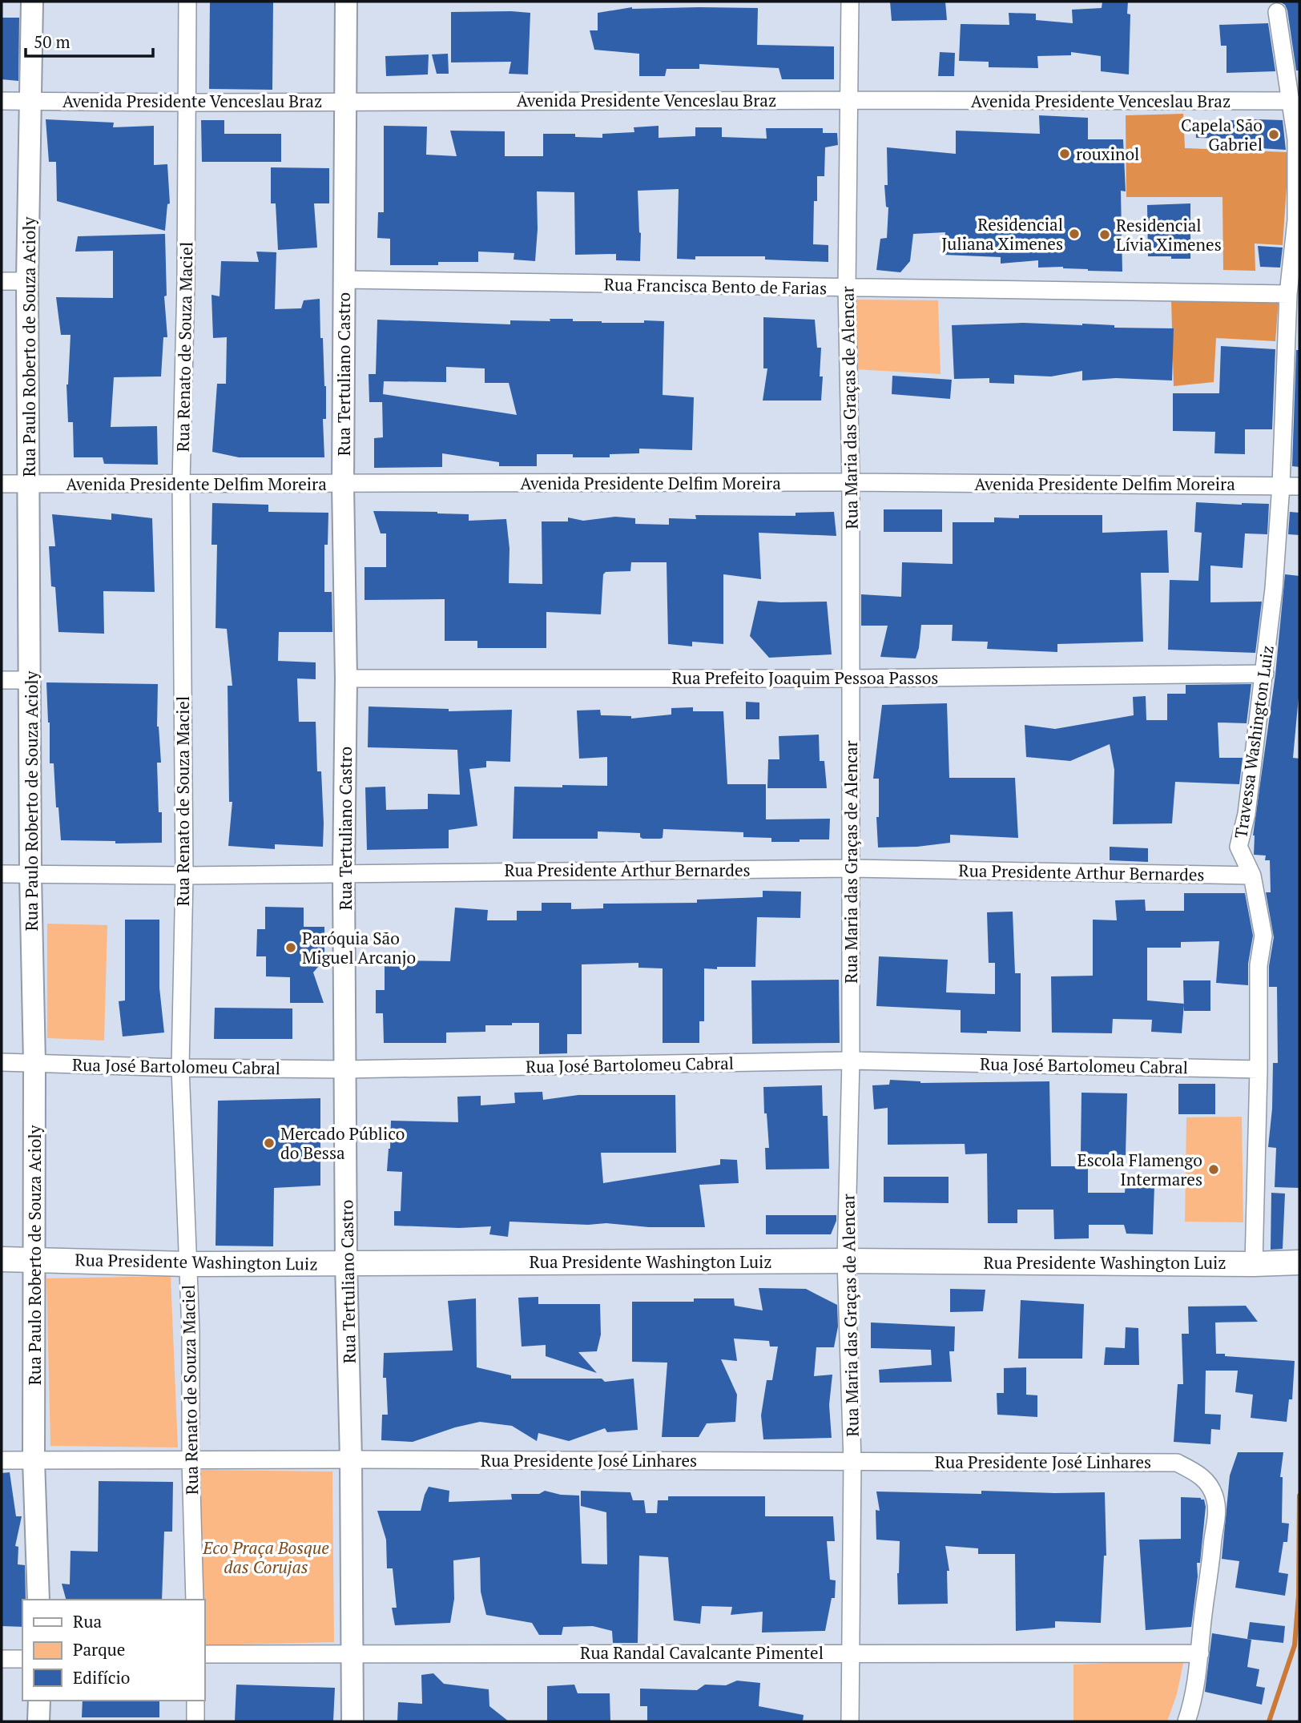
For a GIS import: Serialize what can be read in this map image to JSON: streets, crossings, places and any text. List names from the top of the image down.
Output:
{
  "streets": {
    "main road": ["Rua Presidente Washington Luiz"],
    "street": [
      "Avenida Presidente Venceslau Braz",
      "Rua Francisca Bento de Farias",
      "Rua Paulo Roberto de Souza Acioly",
      "Rua Renato de Souza Maciel",
      "Rua Tertuliano Castro",
      "Rua Maria das Graças de Alencar",
      "Avenida Presidente Delfim Moreira",
      "Rua Prefeito Joaquim Pessoa Passos",
      "Travessa Washington Luiz",
      "Rua Presidente Arthur Bernardes",
      "Rua José Bartolomeu Cabral",
      "Rua Presidente José Linhares",
      "Rua Randal Cavalcante Pimentel"
    ]
  },
  "crossings": [
    ["Avenida Presidente Venceslau Braz", "Rua Paulo Roberto de Souza Acioly"],
    ["Avenida Presidente Venceslau Braz", "Rua Renato de Souza Maciel"],
    ["Avenida Presidente Venceslau Braz", "Rua Tertuliano Castro"],
    ["Avenida Presidente Venceslau Braz", "Rua Maria das Graças de Alencar"],
    ["Avenida Presidente Venceslau Braz", "Travessa Washington Luiz"],
    ["Rua Francisca Bento de Farias", "Rua Tertuliano Castro"],
    ["Rua Francisca Bento de Farias", "Rua Maria das Graças de Alencar"],
    ["Rua Francisca Bento de Farias", "Travessa Washington Luiz"],
    ["Rua Paulo Roberto de Souza Acioly", "Avenida Presidente Delfim Moreira"],
    ["Rua Paulo Roberto de Souza Acioly", "Rua Presidente Arthur Bernardes"],
    ["Rua Paulo Roberto de Souza Acioly", "Rua José Bartolomeu Cabral"],
    ["Rua Paulo Roberto de Souza Acioly", "Rua Presidente Washington Luiz"],
    ["Rua Paulo Roberto de Souza Acioly", "Rua Presidente José Linhares"],
    ["Rua Renato de Souza Maciel", "Avenida Presidente Delfim Moreira"],
    ["Rua Renato de Souza Maciel", "Rua Presidente Arthur Bernardes"],
    ["Rua Renato de Souza Maciel", "Rua José Bartolomeu Cabral"],
    ["Rua Renato de Souza Maciel", "Rua Presidente Washington Luiz"],
    ["Rua Renato de Souza Maciel", "Rua Presidente José Linhares"],
    ["Rua Tertuliano Castro", "Avenida Presidente Delfim Moreira"],
    ["Rua Tertuliano Castro", "Rua Prefeito Joaquim Pessoa Passos"],
    ["Rua Tertuliano Castro", "Rua Presidente Arthur Bernardes"],
    ["Rua Tertuliano Castro", "Rua José Bartolomeu Cabral"],
    ["Rua Tertuliano Castro", "Rua Presidente Washington Luiz"],
    ["Rua Tertuliano Castro", "Rua Presidente José Linhares"],
    ["Rua Tertuliano Castro", "Rua Randal Cavalcante Pimentel"],
    ["Rua Maria das Graças de Alencar", "Avenida Presidente Delfim Moreira"],
    ["Rua Maria das Graças de Alencar", "Rua Prefeito Joaquim Pessoa Passos"],
    ["Rua Maria das Graças de Alencar", "Rua Presidente Arthur Bernardes"],
    ["Rua Maria das Graças de Alencar", "Rua José Bartolomeu Cabral"],
    ["Rua Maria das Graças de Alencar", "Rua Presidente Washington Luiz"],
    ["Rua Maria das Graças de Alencar", "Rua Presidente José Linhares"],
    ["Rua Maria das Graças de Alencar", "Rua Randal Cavalcante Pimentel"],
    ["Avenida Presidente Delfim Moreira", "Travessa Washington Luiz"],
    ["Rua Prefeito Joaquim Pessoa Passos", "Travessa Washington Luiz"],
    ["Travessa Washington Luiz", "Rua Presidente Arthur Bernardes"],
    ["Travessa Washington Luiz", "Rua José Bartolomeu Cabral"],
    ["Travessa Washington Luiz", "Rua Presidente Washington Luiz"],
    ["Rua Presidente José Linhares", "Rua Randal Cavalcante Pimentel"]
  ],
  "parks": ["Eco Praça Bosque das Corujas"],
  "places": [
    "Capela São Gabriel",
    "rouxinol",
    "Residencial Juliana Ximenes",
    "Residencial Lívia Ximenes",
    "Paróquia São Miguel Arcanjo",
    "Mercado Público do Bessa",
    "Escola Flamengo Intermares"
  ],
  "legend": ["Rua", "Parque", "Edifício"],
  "scale_bar": "50 m"
}
